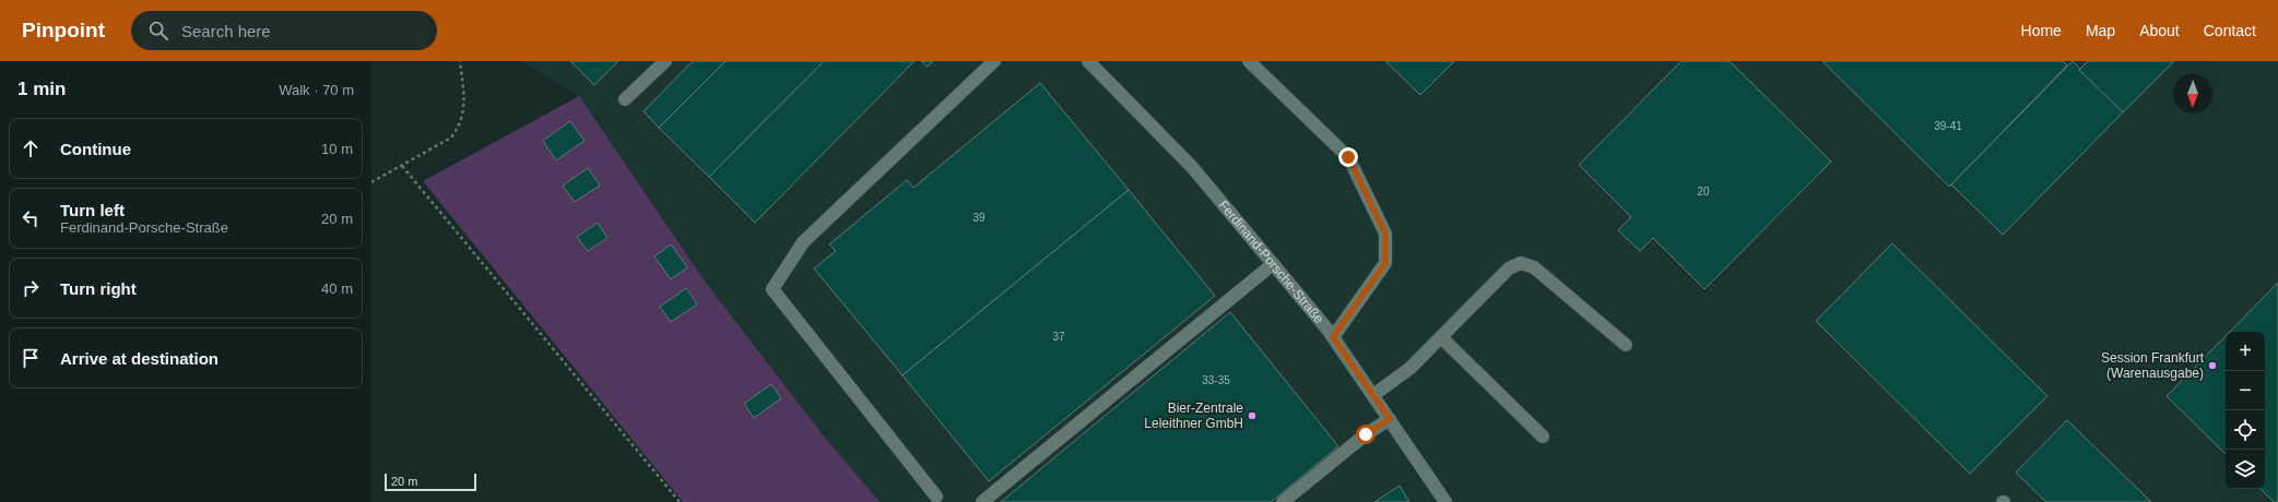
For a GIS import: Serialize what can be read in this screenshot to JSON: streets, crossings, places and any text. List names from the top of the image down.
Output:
{
  "streets": {
    "street": ["Ferdinand-Porsche-Straße"]
  },
  "places": ["Session Frankfurt (Warenausgabe)", "Bier-Zentrale Leleithner GmbH"],
  "house_numbers": [
    "39-41",
    "20",
    "39",
    "37",
    "33-35"
  ],
  "scale_bar": "20 m",
  "north": "bottom",
  "page": {
    "header": "Pinpoint",
    "search": "Search here",
    "nav": [
      "Home",
      "Map",
      "About",
      "Contact"
    ],
    "heading": ["1 min", "Walk · 70 m"],
    "list": [
      ["Continue", "10 m"],
      ["Turn left", "Ferdinand-Porsche-Straße", "20 m"],
      ["Turn right", "40 m"],
      "Arrive at destination"
    ],
    "map_buttons": ["+", "−"],
    "scale": "20 m"
  }
}
